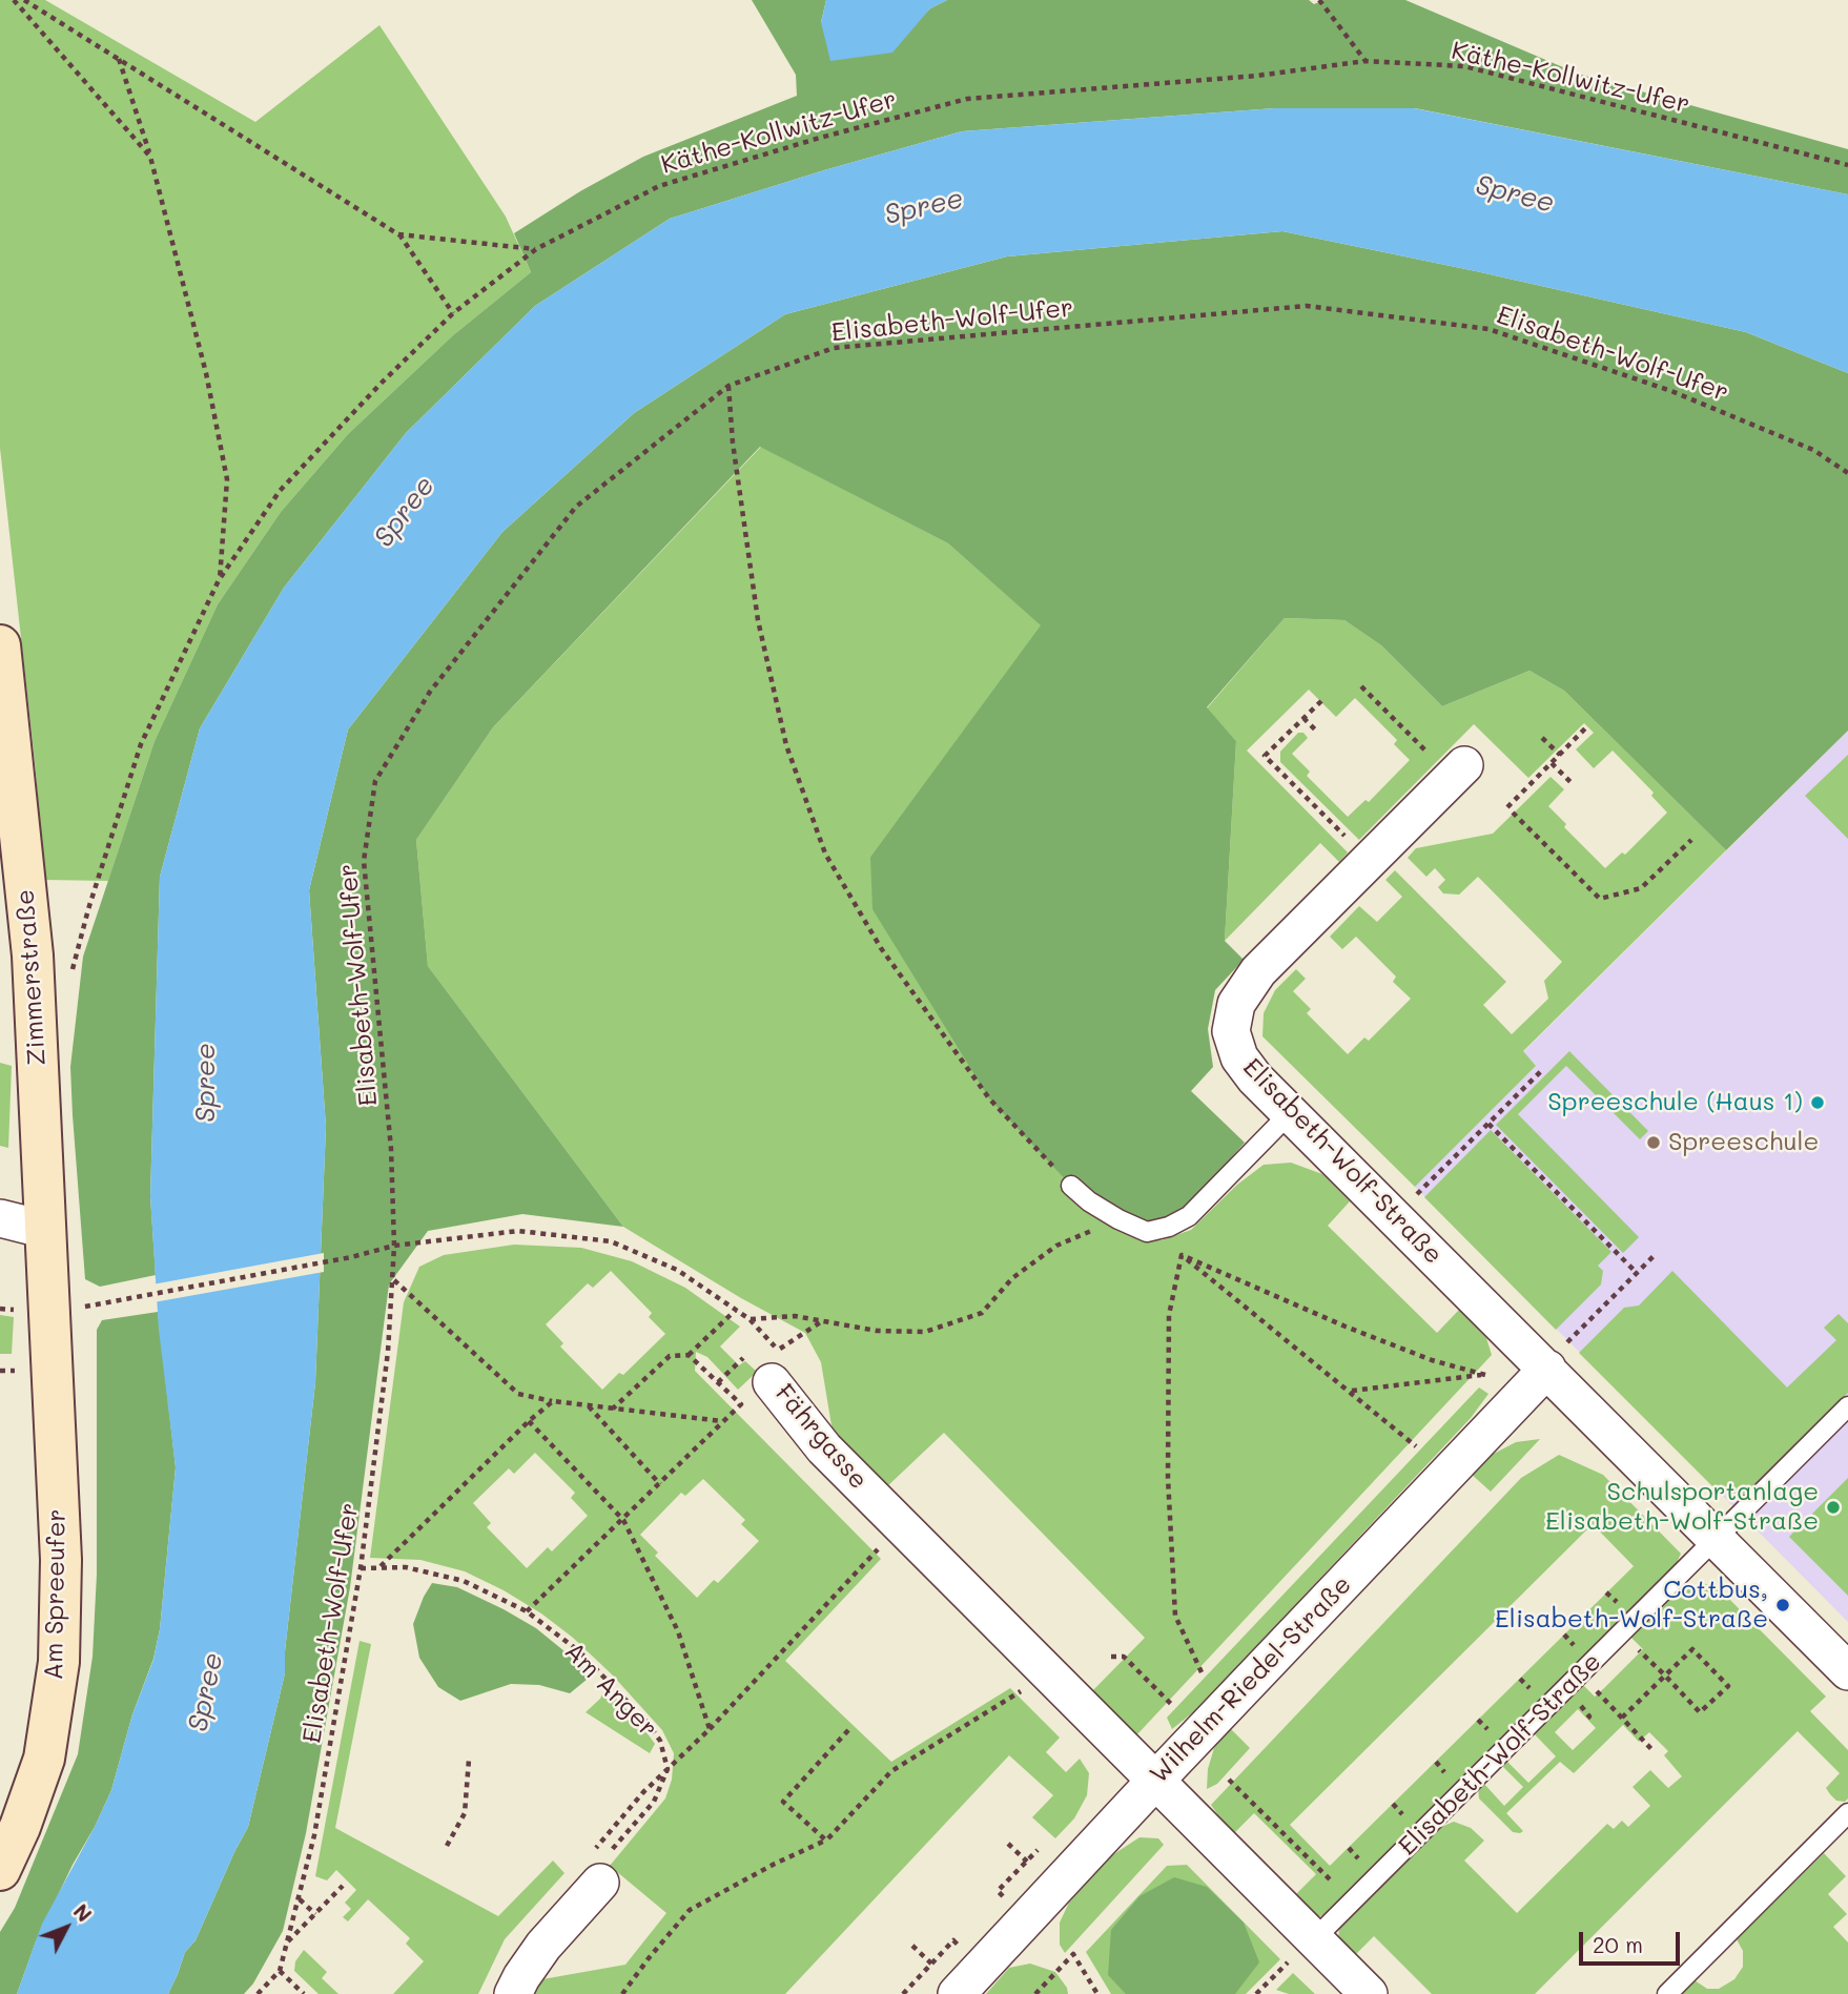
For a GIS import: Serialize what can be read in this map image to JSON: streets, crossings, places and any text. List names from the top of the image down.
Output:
{
  "streets": {
    "street": [
      "Zimmerstraße",
      "Elisabeth-Wolf-Straße",
      "Fährgasse",
      "Am Spreeufer",
      "Wilhelm-Riedel-Straße"
    ],
    "path": ["Käthe-Kollwitz-Ufer", "Elisabeth-Wolf-Ufer", "Am Anger"]
  },
  "crossings": [
    ["Elisabeth-Wolf-Ufer", "Fährgasse"],
    ["Elisabeth-Wolf-Ufer", "Am Anger"],
    ["Zimmerstraße", "Am Spreeufer"],
    ["Elisabeth-Wolf-Straße", "Fährgasse"],
    ["Elisabeth-Wolf-Straße", "Wilhelm-Riedel-Straße"],
    ["Fährgasse", "Wilhelm-Riedel-Straße"]
  ],
  "water": ["Spree"],
  "places": [
    "Spreeschule (Haus 1)",
    "Spreeschule",
    "Schulsportanlage Elisabeth-Wolf-Straße",
    "Cottbus, Elisabeth-Wolf-Straße"
  ],
  "scale_bar": "20 m",
  "north": "top right"
}
